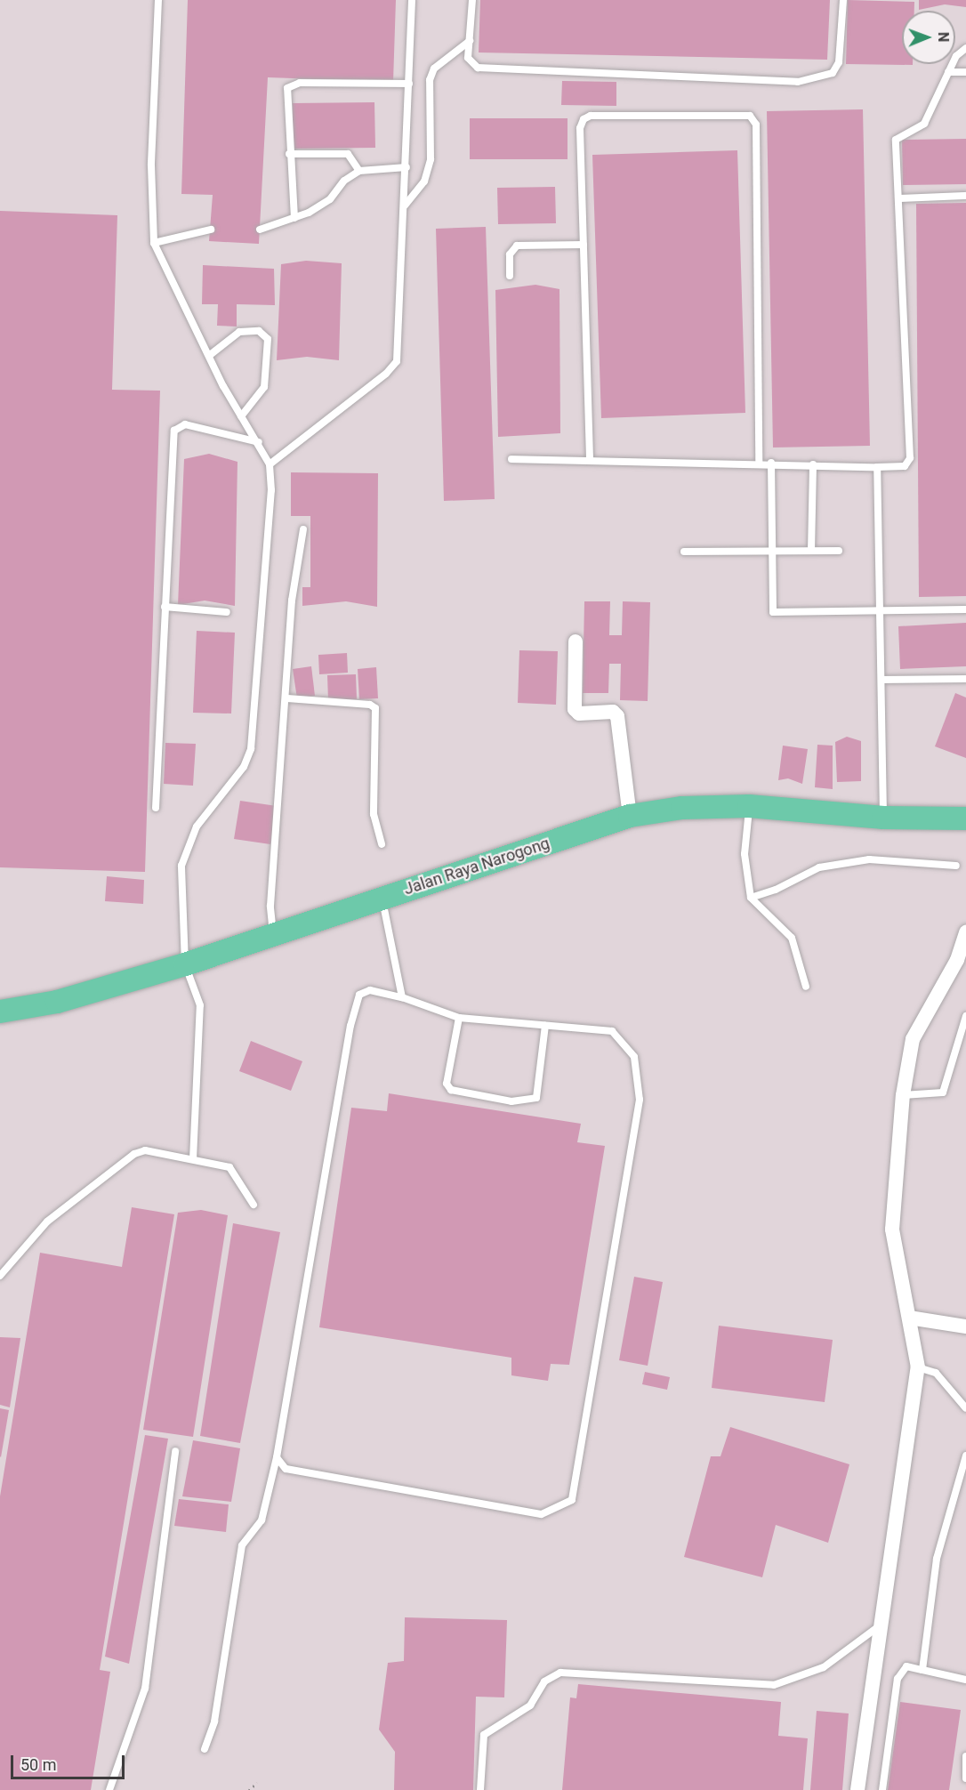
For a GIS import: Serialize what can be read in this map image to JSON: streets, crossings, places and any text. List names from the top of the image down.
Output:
{
  "streets": {
    "main road": ["Jalan Raya Narogong"]
  },
  "scale_bar": "50 m",
  "north": "right"
}
